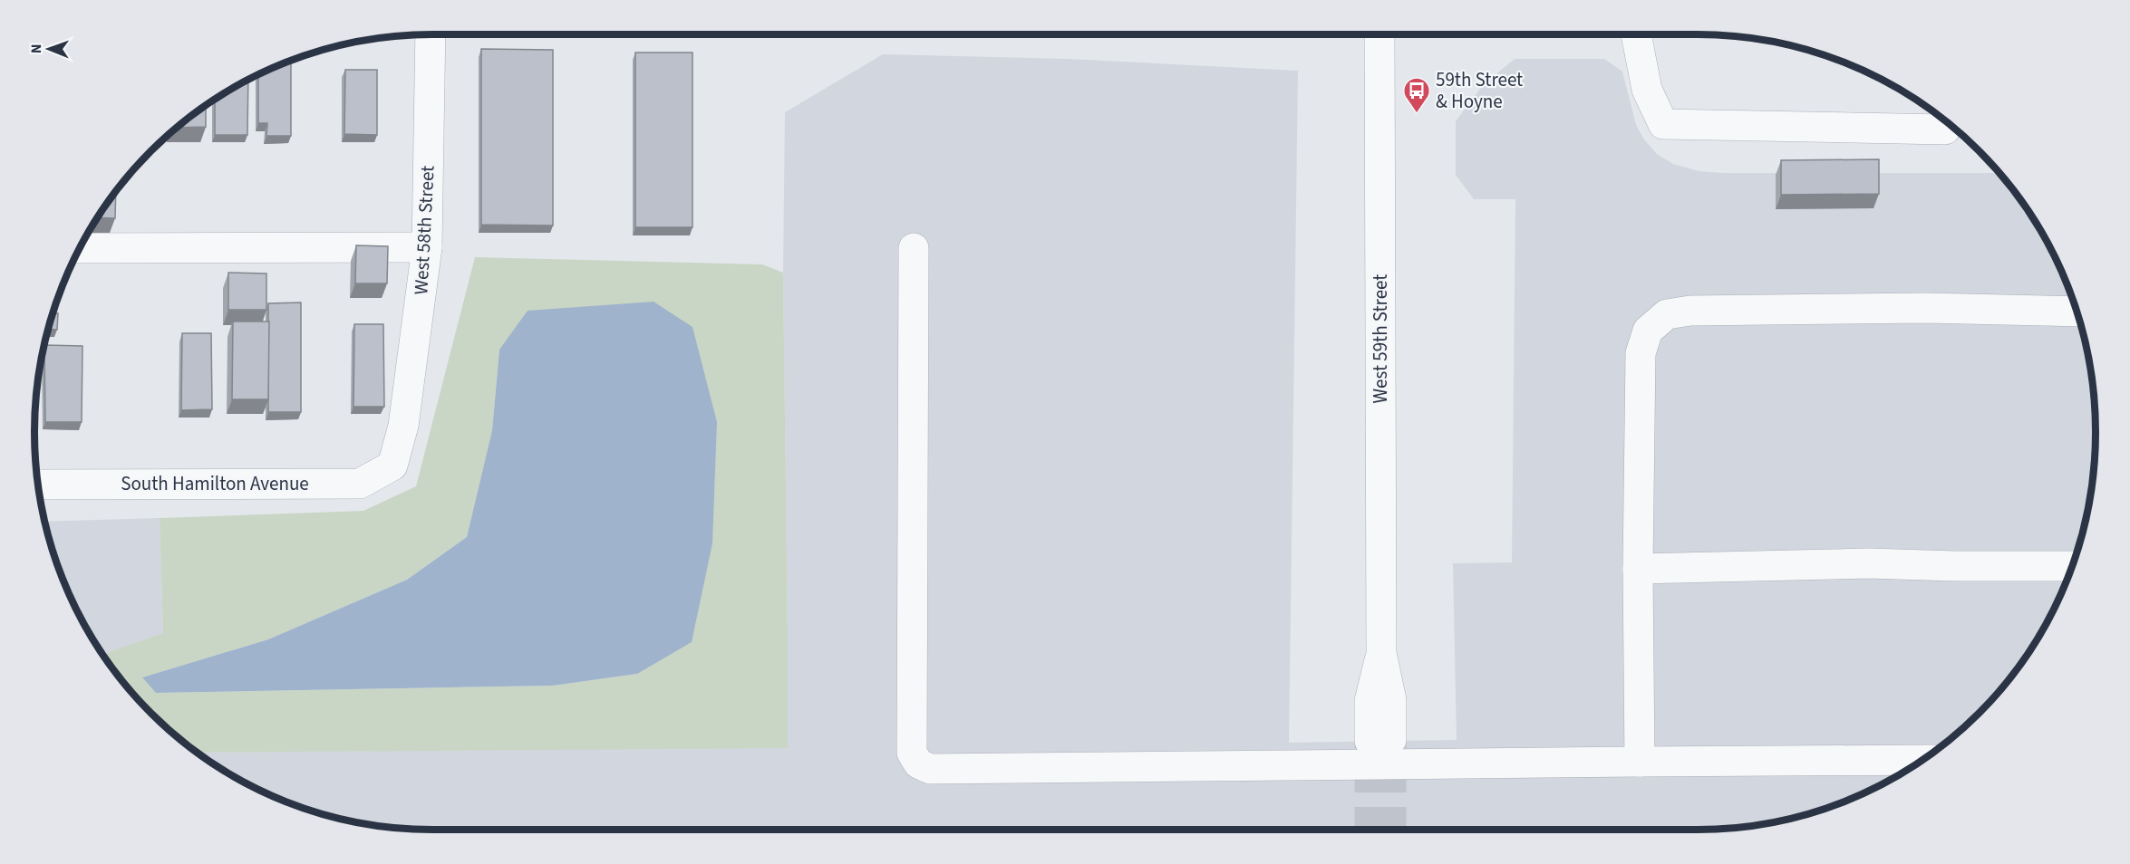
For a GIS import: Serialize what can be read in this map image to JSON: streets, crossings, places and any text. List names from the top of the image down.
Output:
{
  "streets": {
    "street": ["West 58th Street", "West 59th Street", "South Hamilton Avenue"]
  },
  "crossings": [
    ["West 58th Street", "South Hamilton Avenue"]
  ],
  "places": {
    "bus stop": ["59th Street & Hoyne"]
  },
  "north": "left"
}
